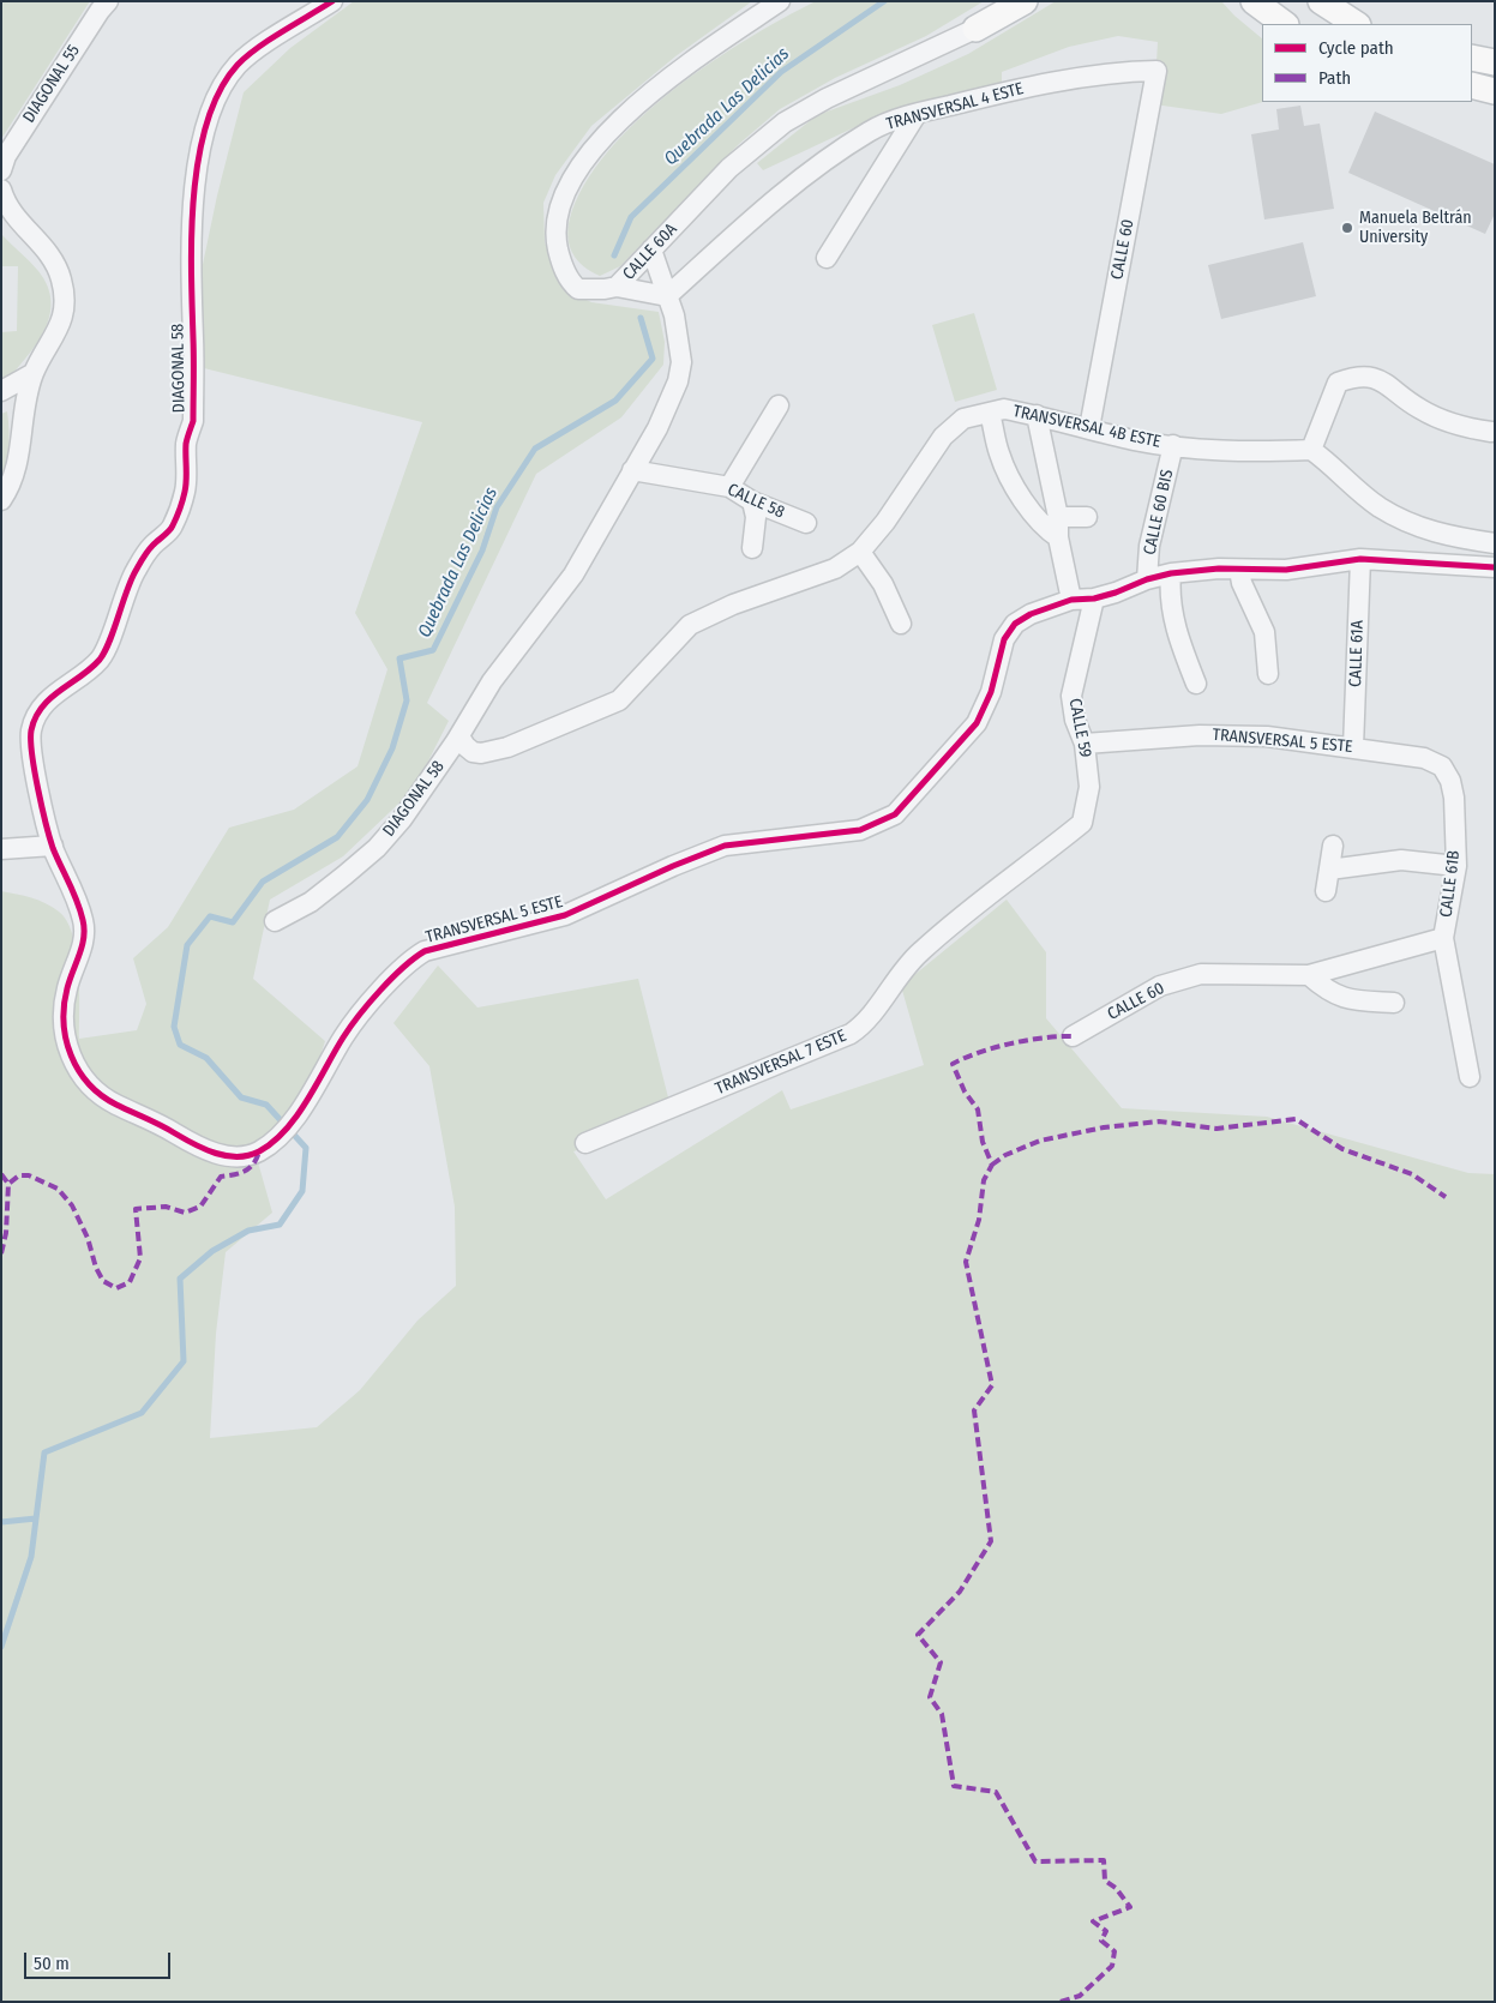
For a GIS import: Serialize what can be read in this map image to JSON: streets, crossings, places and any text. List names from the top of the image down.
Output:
{
  "streets": {
    "street": [
      "DIAGONAL 55",
      "TRANSVERSAL 4 ESTE",
      "CALLE 60",
      "CALLE 60A",
      "DIAGONAL 58",
      "TRANSVERSAL 4B ESTE",
      "CALLE 58",
      "CALLE 60 BIS",
      "CALLE 61A",
      "CALLE 59",
      "TRANSVERSAL 5 ESTE",
      "CALLE 61B",
      "TRANSVERSAL 7 ESTE"
    ]
  },
  "crossings": [
    ["TRANSVERSAL 4 ESTE", "CALLE 60"],
    ["TRANSVERSAL 4 ESTE", "DIAGONAL 58"],
    ["CALLE 60", "TRANSVERSAL 4B ESTE"],
    ["CALLE 60", "CALLE 61B"],
    ["CALLE 60A", "DIAGONAL 58"],
    ["DIAGONAL 58", "TRANSVERSAL 4B ESTE"],
    ["DIAGONAL 58", "CALLE 58"],
    ["DIAGONAL 58", "TRANSVERSAL 5 ESTE"],
    ["TRANSVERSAL 4B ESTE", "CALLE 60 BIS"],
    ["CALLE 61A", "TRANSVERSAL 5 ESTE"],
    ["CALLE 59", "TRANSVERSAL 5 ESTE"],
    ["CALLE 59", "TRANSVERSAL 7 ESTE"],
    ["TRANSVERSAL 5 ESTE", "CALLE 61B"]
  ],
  "water": ["Quebrada Las Delicias"],
  "places": ["Manuela Beltrán University"],
  "legend": ["Cycle path", "Path"],
  "scale_bar": "50 m"
}
